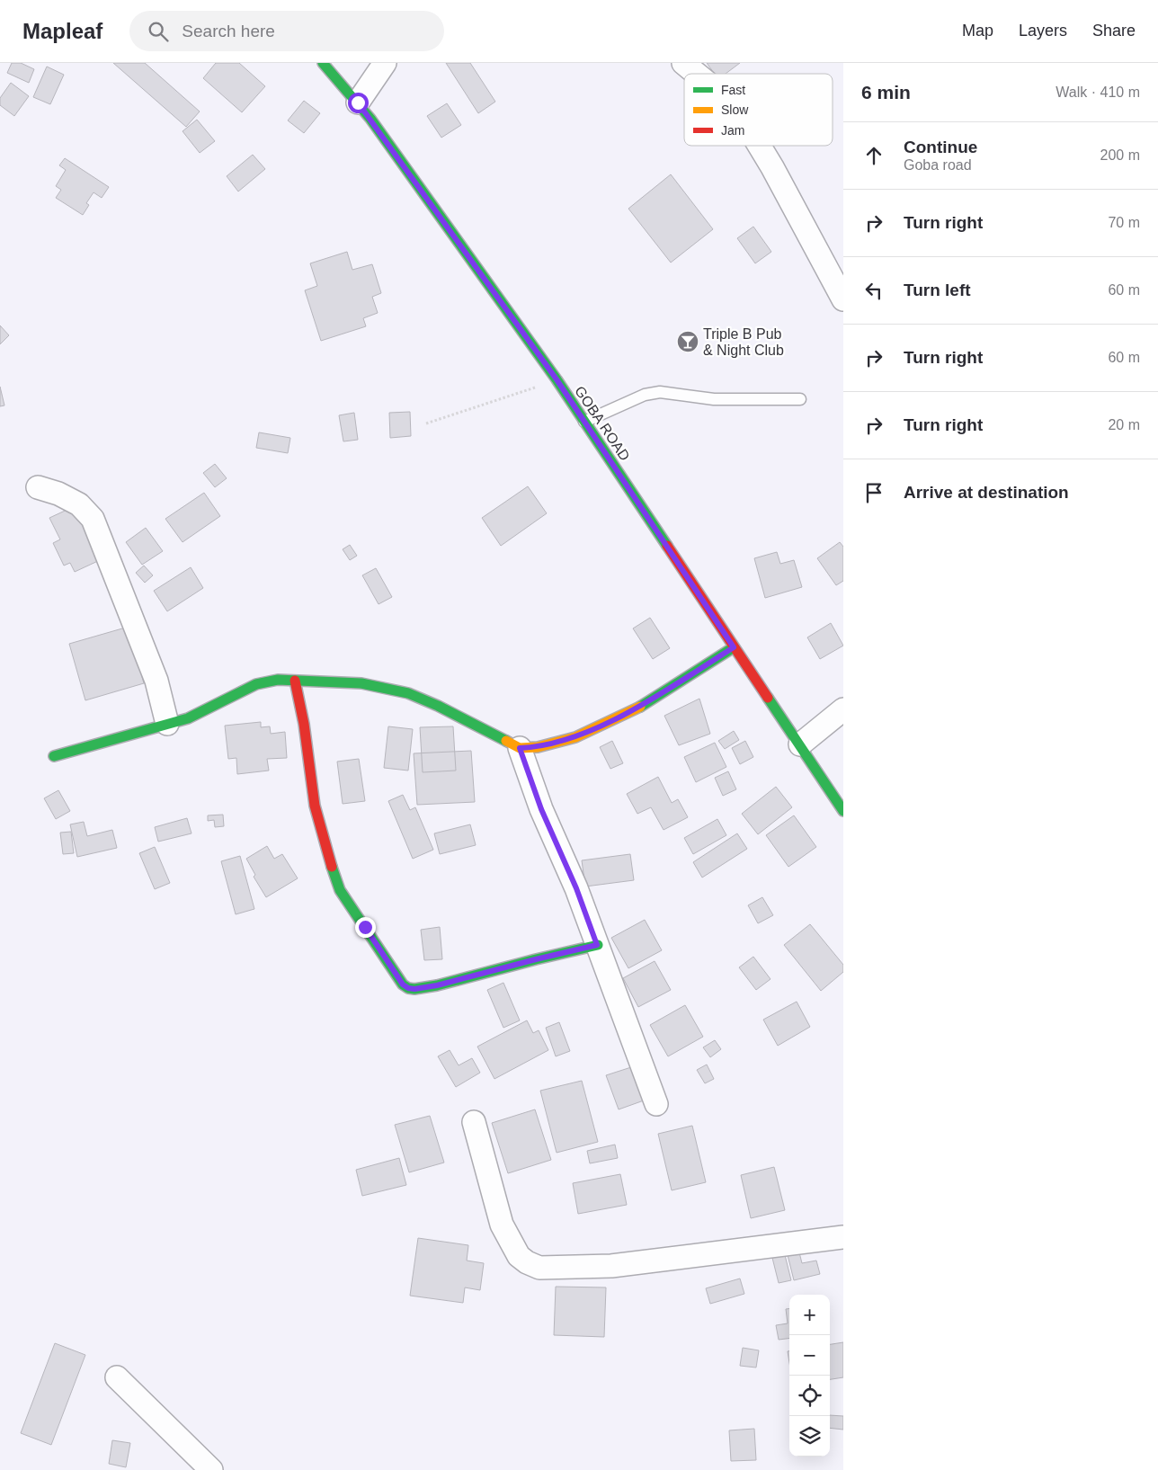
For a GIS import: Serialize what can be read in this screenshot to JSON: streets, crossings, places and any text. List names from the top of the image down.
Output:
{
  "streets": {
    "street": ["GOBA ROAD"]
  },
  "places": {
    "bar": ["Triple B Pub & Night Club"]
  },
  "legend": ["Fast", "Slow", "Jam"],
  "page": {
    "header": "Mapleaf",
    "search": "Search here",
    "nav": ["Map", "Layers", "Share"],
    "heading": ["6 min", "Walk · 410 m"],
    "list": [
      ["Continue", "Goba road", "200 m"],
      ["Turn right", "70 m"],
      ["Turn left", "60 m"],
      ["Turn right", "60 m"],
      ["Turn right", "20 m"],
      "Arrive at destination"
    ],
    "map_buttons": ["+", "−"]
  }
}
